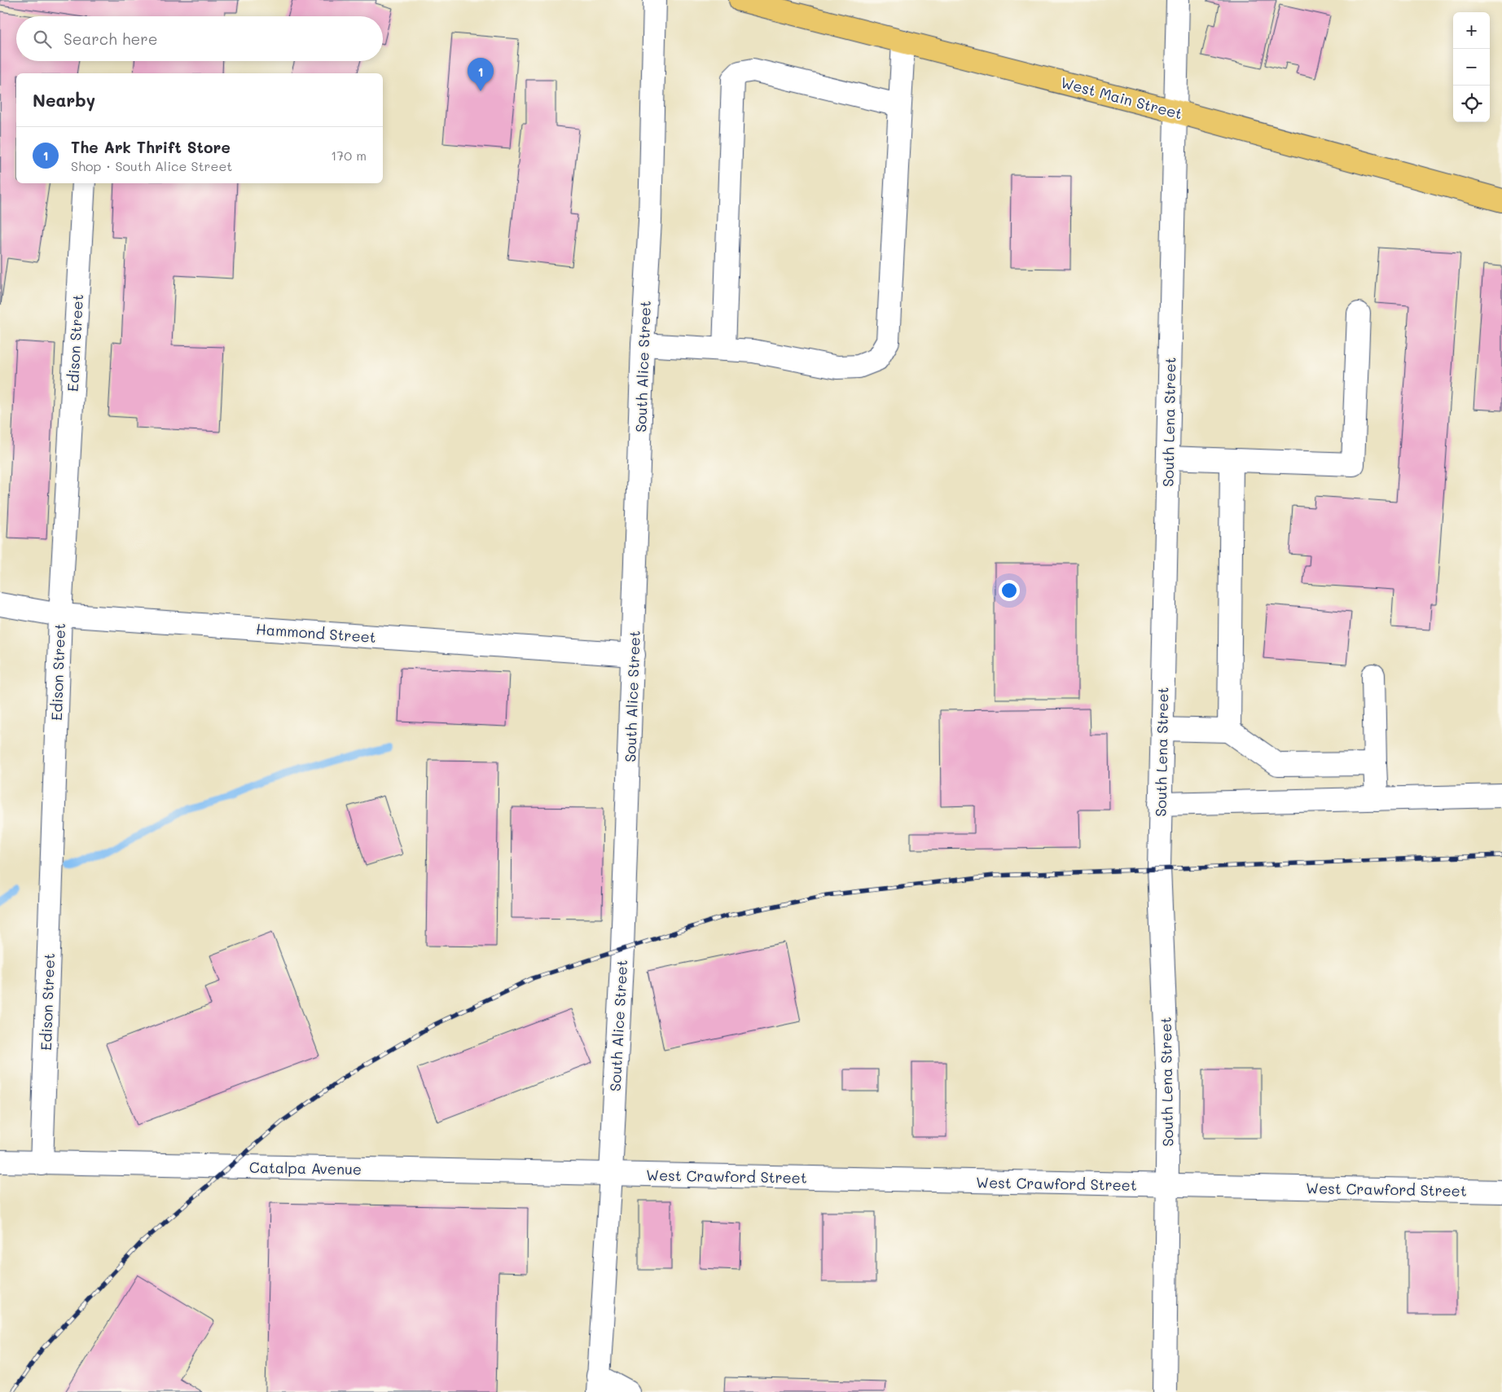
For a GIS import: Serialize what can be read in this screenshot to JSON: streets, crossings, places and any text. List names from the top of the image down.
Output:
{
  "streets": {
    "main road": ["West Main Street"],
    "street": [
      "Edison Street",
      "South Alice Street",
      "South Lena Street",
      "Hammond Street",
      "Catalpa Avenue",
      "West Crawford Street"
    ]
  },
  "crossings": [
    ["West Main Street", "South Lena Street"],
    ["Edison Street", "Hammond Street"],
    ["Edison Street", "Catalpa Avenue"],
    ["South Alice Street", "Hammond Street"],
    ["South Alice Street", "Catalpa Avenue"],
    ["South Alice Street", "West Crawford Street"],
    ["South Lena Street", "West Crawford Street"],
    ["Catalpa Avenue", "West Crawford Street"]
  ],
  "page": {
    "map_buttons": ["+", "−"],
    "search": "Search here",
    "pins": "1",
    "heading": "Nearby",
    "list": [
      {
        "mark": "1",
        "name": "The Ark Thrift Store",
        "note": "Shop · South Alice Street",
        "value": "170 m"
      }
    ]
  }
}
